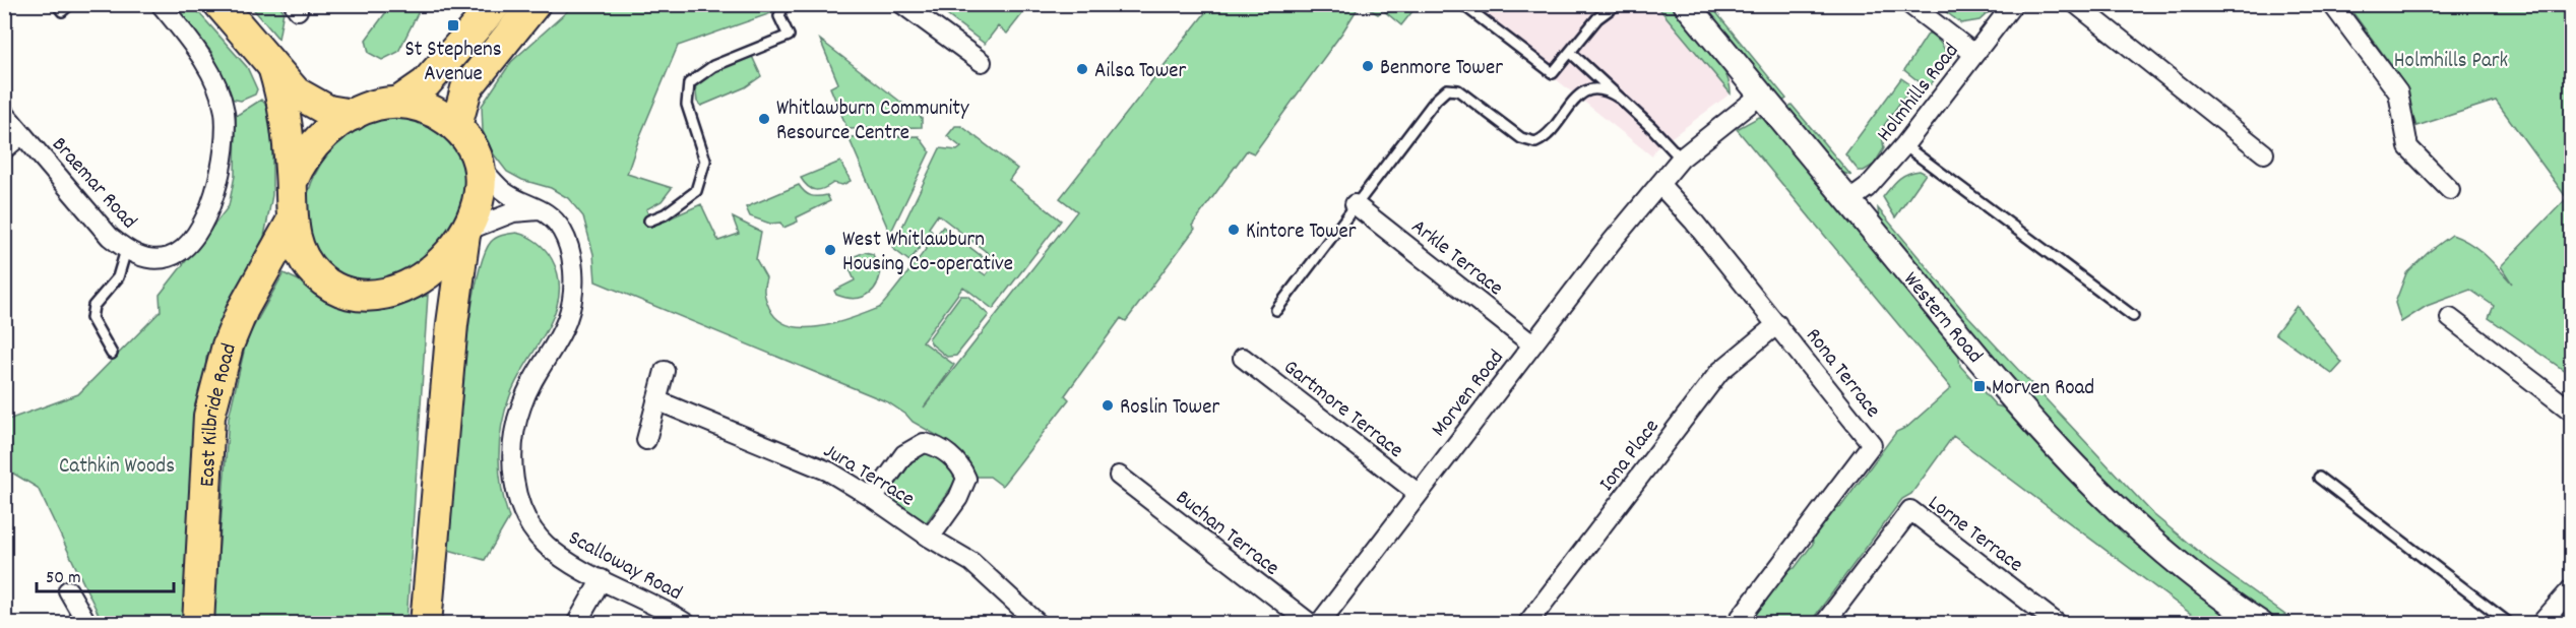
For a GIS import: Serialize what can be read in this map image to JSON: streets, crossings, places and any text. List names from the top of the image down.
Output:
{
  "streets": {
    "main road": ["East Kilbride Road"],
    "street": [
      "Holmhills Road",
      "Braemar Road",
      "Arkle Terrace",
      "Western Road",
      "Rona Terrace",
      "Morven Road",
      "Gartmore Terrace",
      "Iona Place",
      "Jura Terrace",
      "Buchan Terrace",
      "Lorne Terrace",
      "Scalloway Road"
    ]
  },
  "crossings": [
    ["Holmhills Road", "Western Road"],
    ["Arkle Terrace", "Morven Road"],
    ["Western Road", "Morven Road"],
    ["Rona Terrace", "Morven Road"],
    ["Rona Terrace", "Iona Place"],
    ["Morven Road", "Gartmore Terrace"],
    ["East Kilbride Road", "Scalloway Road"]
  ],
  "parks": ["Holmhills Park", "Cathkin Woods"],
  "places": {
    "transit": ["St Stephens Avenue", "Morven Road"],
    "other": [
      "Benmore Tower",
      "Ailsa Tower",
      "Whitlawburn Community Resource Centre",
      "Kintore Tower",
      "West Whitlawburn Housing Co-operative",
      "Roslin Tower"
    ]
  },
  "scale_bar": "50 m"
}
